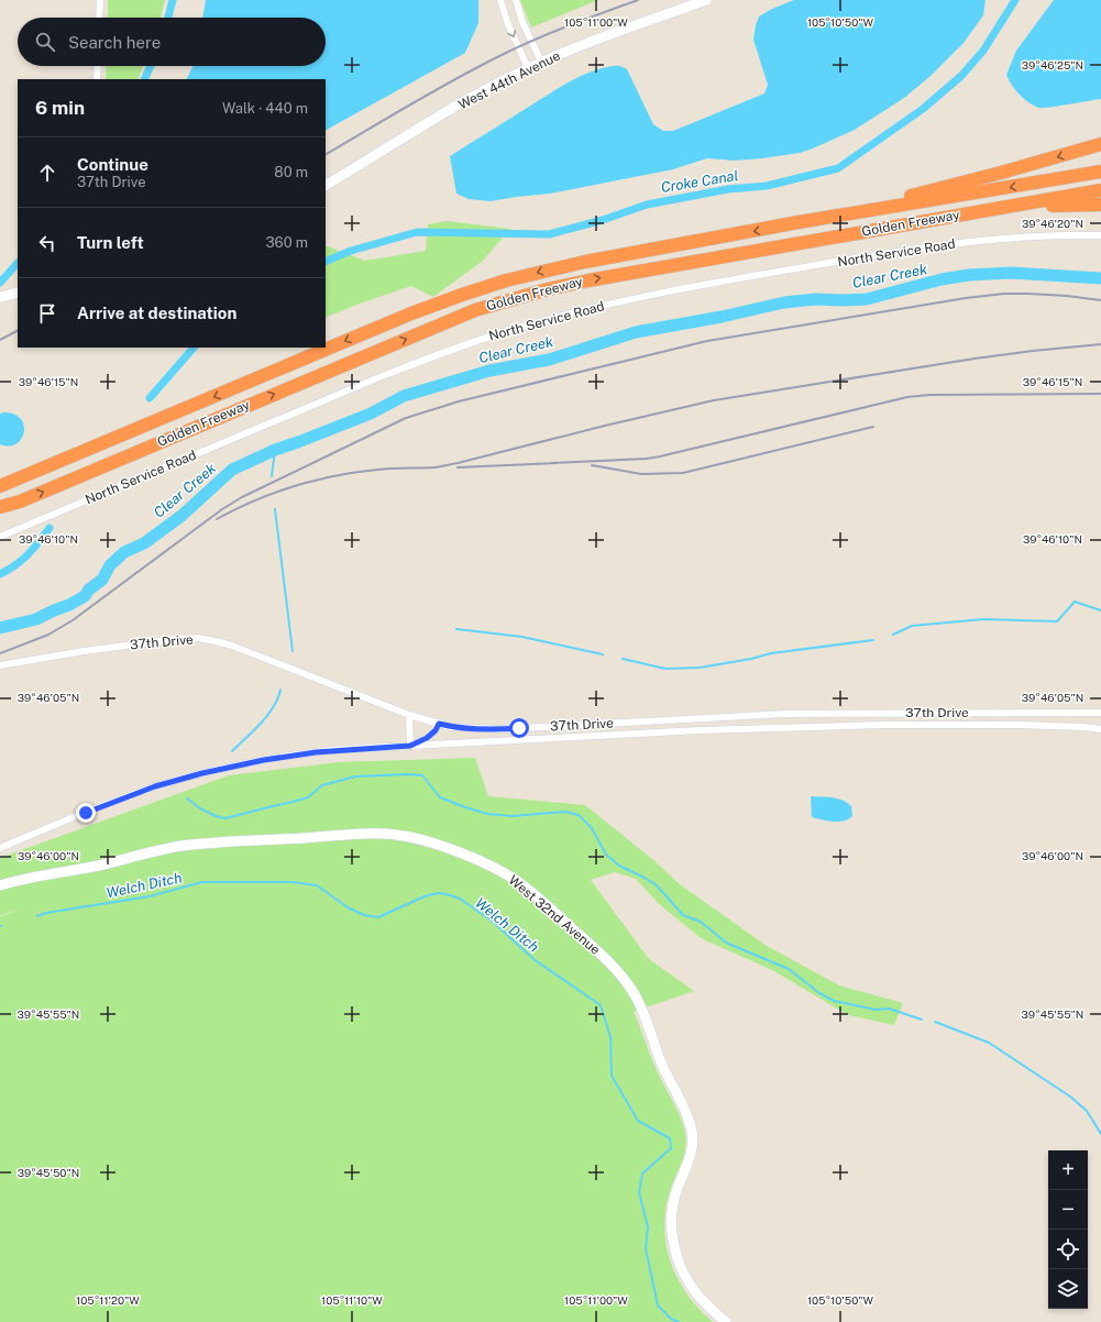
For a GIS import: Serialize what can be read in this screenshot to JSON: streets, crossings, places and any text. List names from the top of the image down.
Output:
{
  "streets": {
    "highway": ["Golden Freeway"],
    "street": [
      "West 44th Avenue",
      "North Service Road",
      "37th Drive",
      "West 32nd Avenue"
    ]
  },
  "water": ["Croke Canal", "Clear Creek", "Welch Ditch"],
  "page": {
    "search": "Search here",
    "heading": ["6 min", "Walk · 440 m"],
    "list": [
      ["Continue", "37th Drive", "80 m"],
      ["Turn left", "360 m"],
      "Arrive at destination"
    ],
    "map_buttons": ["+", "−"]
  },
  "coordinates": [
    "105°11'00\"W",
    "105°10'50\"W",
    "39°46'25\"N",
    "39°46'20\"N",
    "39°46'15\"N",
    "39°46'10\"N",
    "39°46'05\"N",
    "39°46'00\"N",
    "39°45'55\"N",
    "39°45'50\"N",
    "105°11'20\"W",
    "105°11'10\"W"
  ]
}
